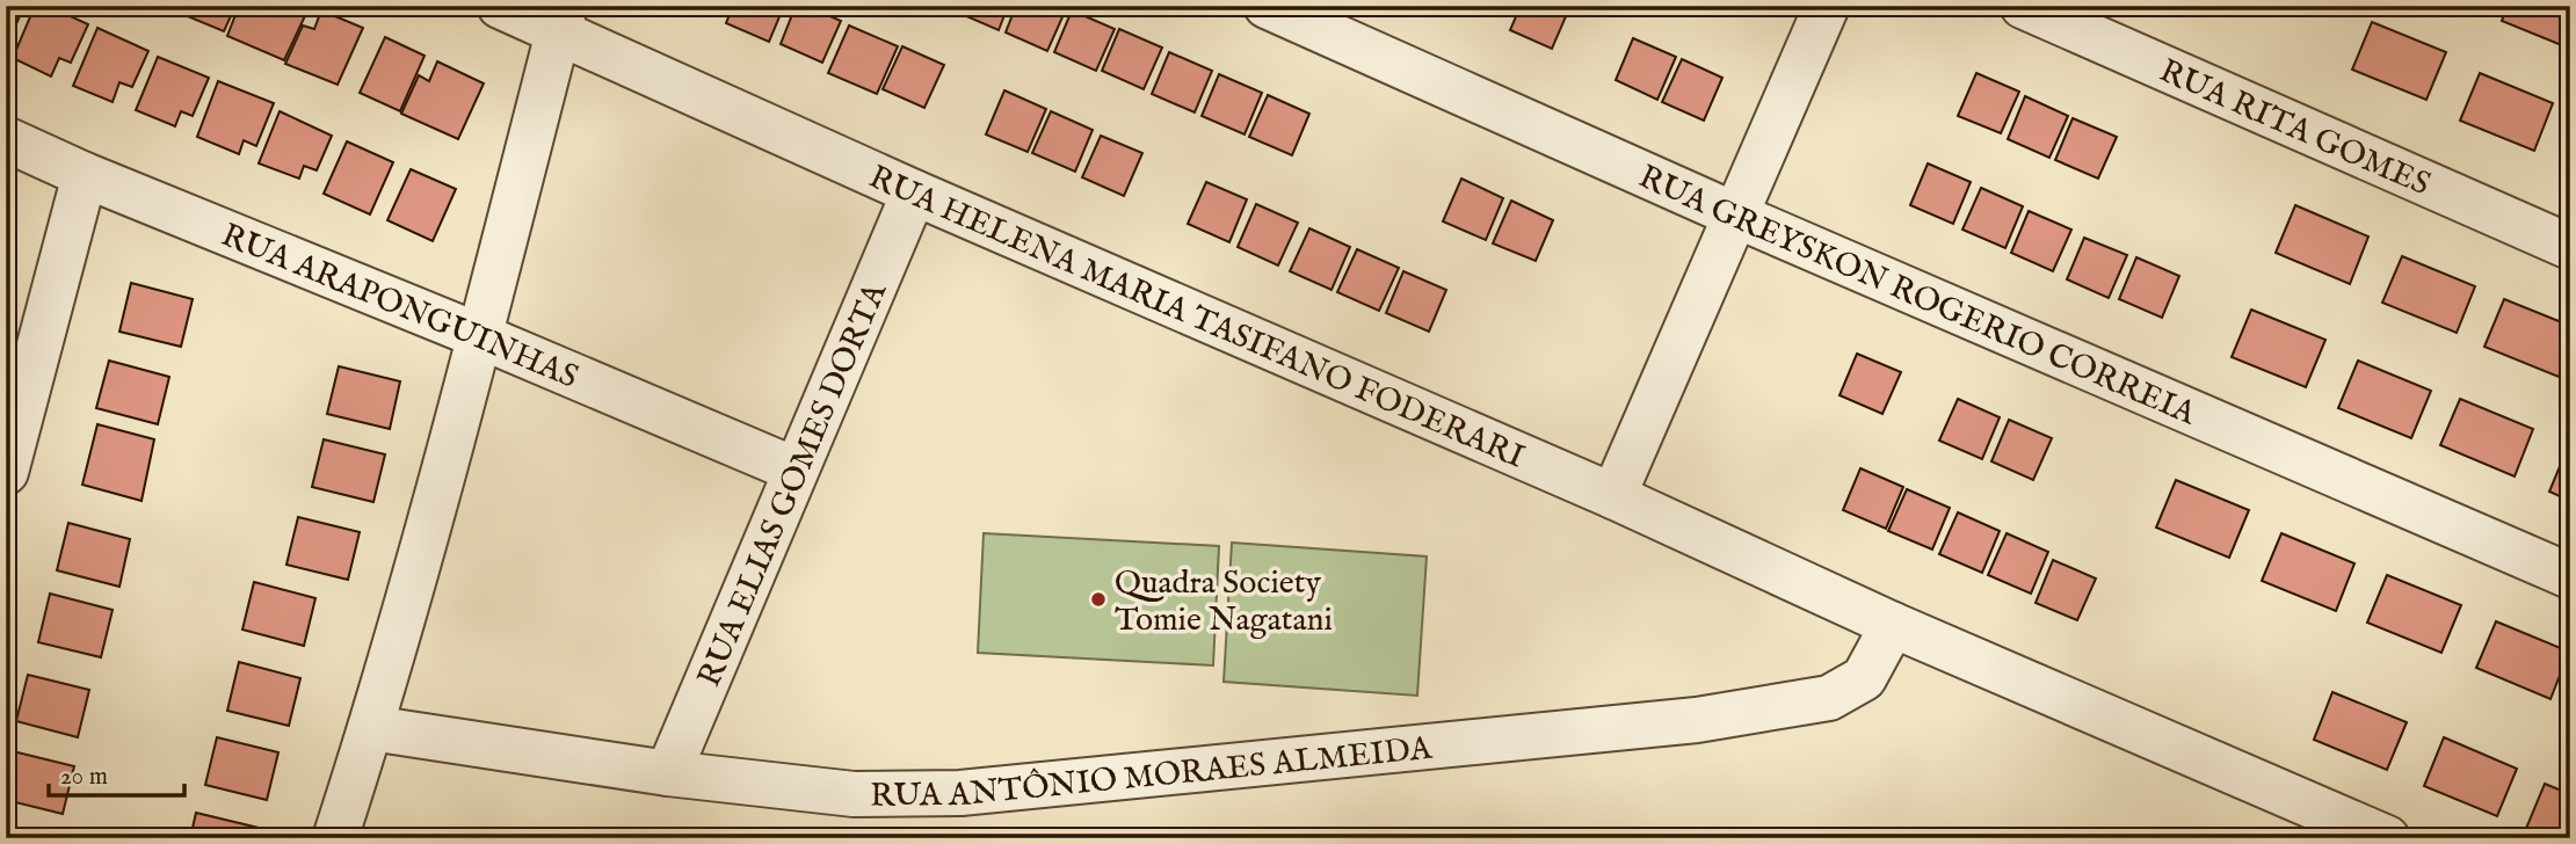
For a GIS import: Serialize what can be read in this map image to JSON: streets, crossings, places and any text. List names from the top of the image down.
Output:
{
  "streets": {
    "street": [
      "RUA RITA GOMES",
      "RUA GREYSKON ROGERIO CORREIA",
      "RUA ARAPONGUINHAS",
      "RUA HELENA MARIA TASIFANO FODERARI",
      "RUA ELIAS GOMES DORTA",
      "RUA ANTÔNIO MORAES ALMEIDA"
    ]
  },
  "crossings": [
    ["RUA ARAPONGUINHAS", "RUA ELIAS GOMES DORTA"],
    ["RUA HELENA MARIA TASIFANO FODERARI", "RUA ELIAS GOMES DORTA"],
    ["RUA HELENA MARIA TASIFANO FODERARI", "RUA ANTÔNIO MORAES ALMEIDA"],
    ["RUA ELIAS GOMES DORTA", "RUA ANTÔNIO MORAES ALMEIDA"]
  ],
  "places": ["Quadra Society Tomie Nagatani"],
  "scale_bar": "20 m"
}
